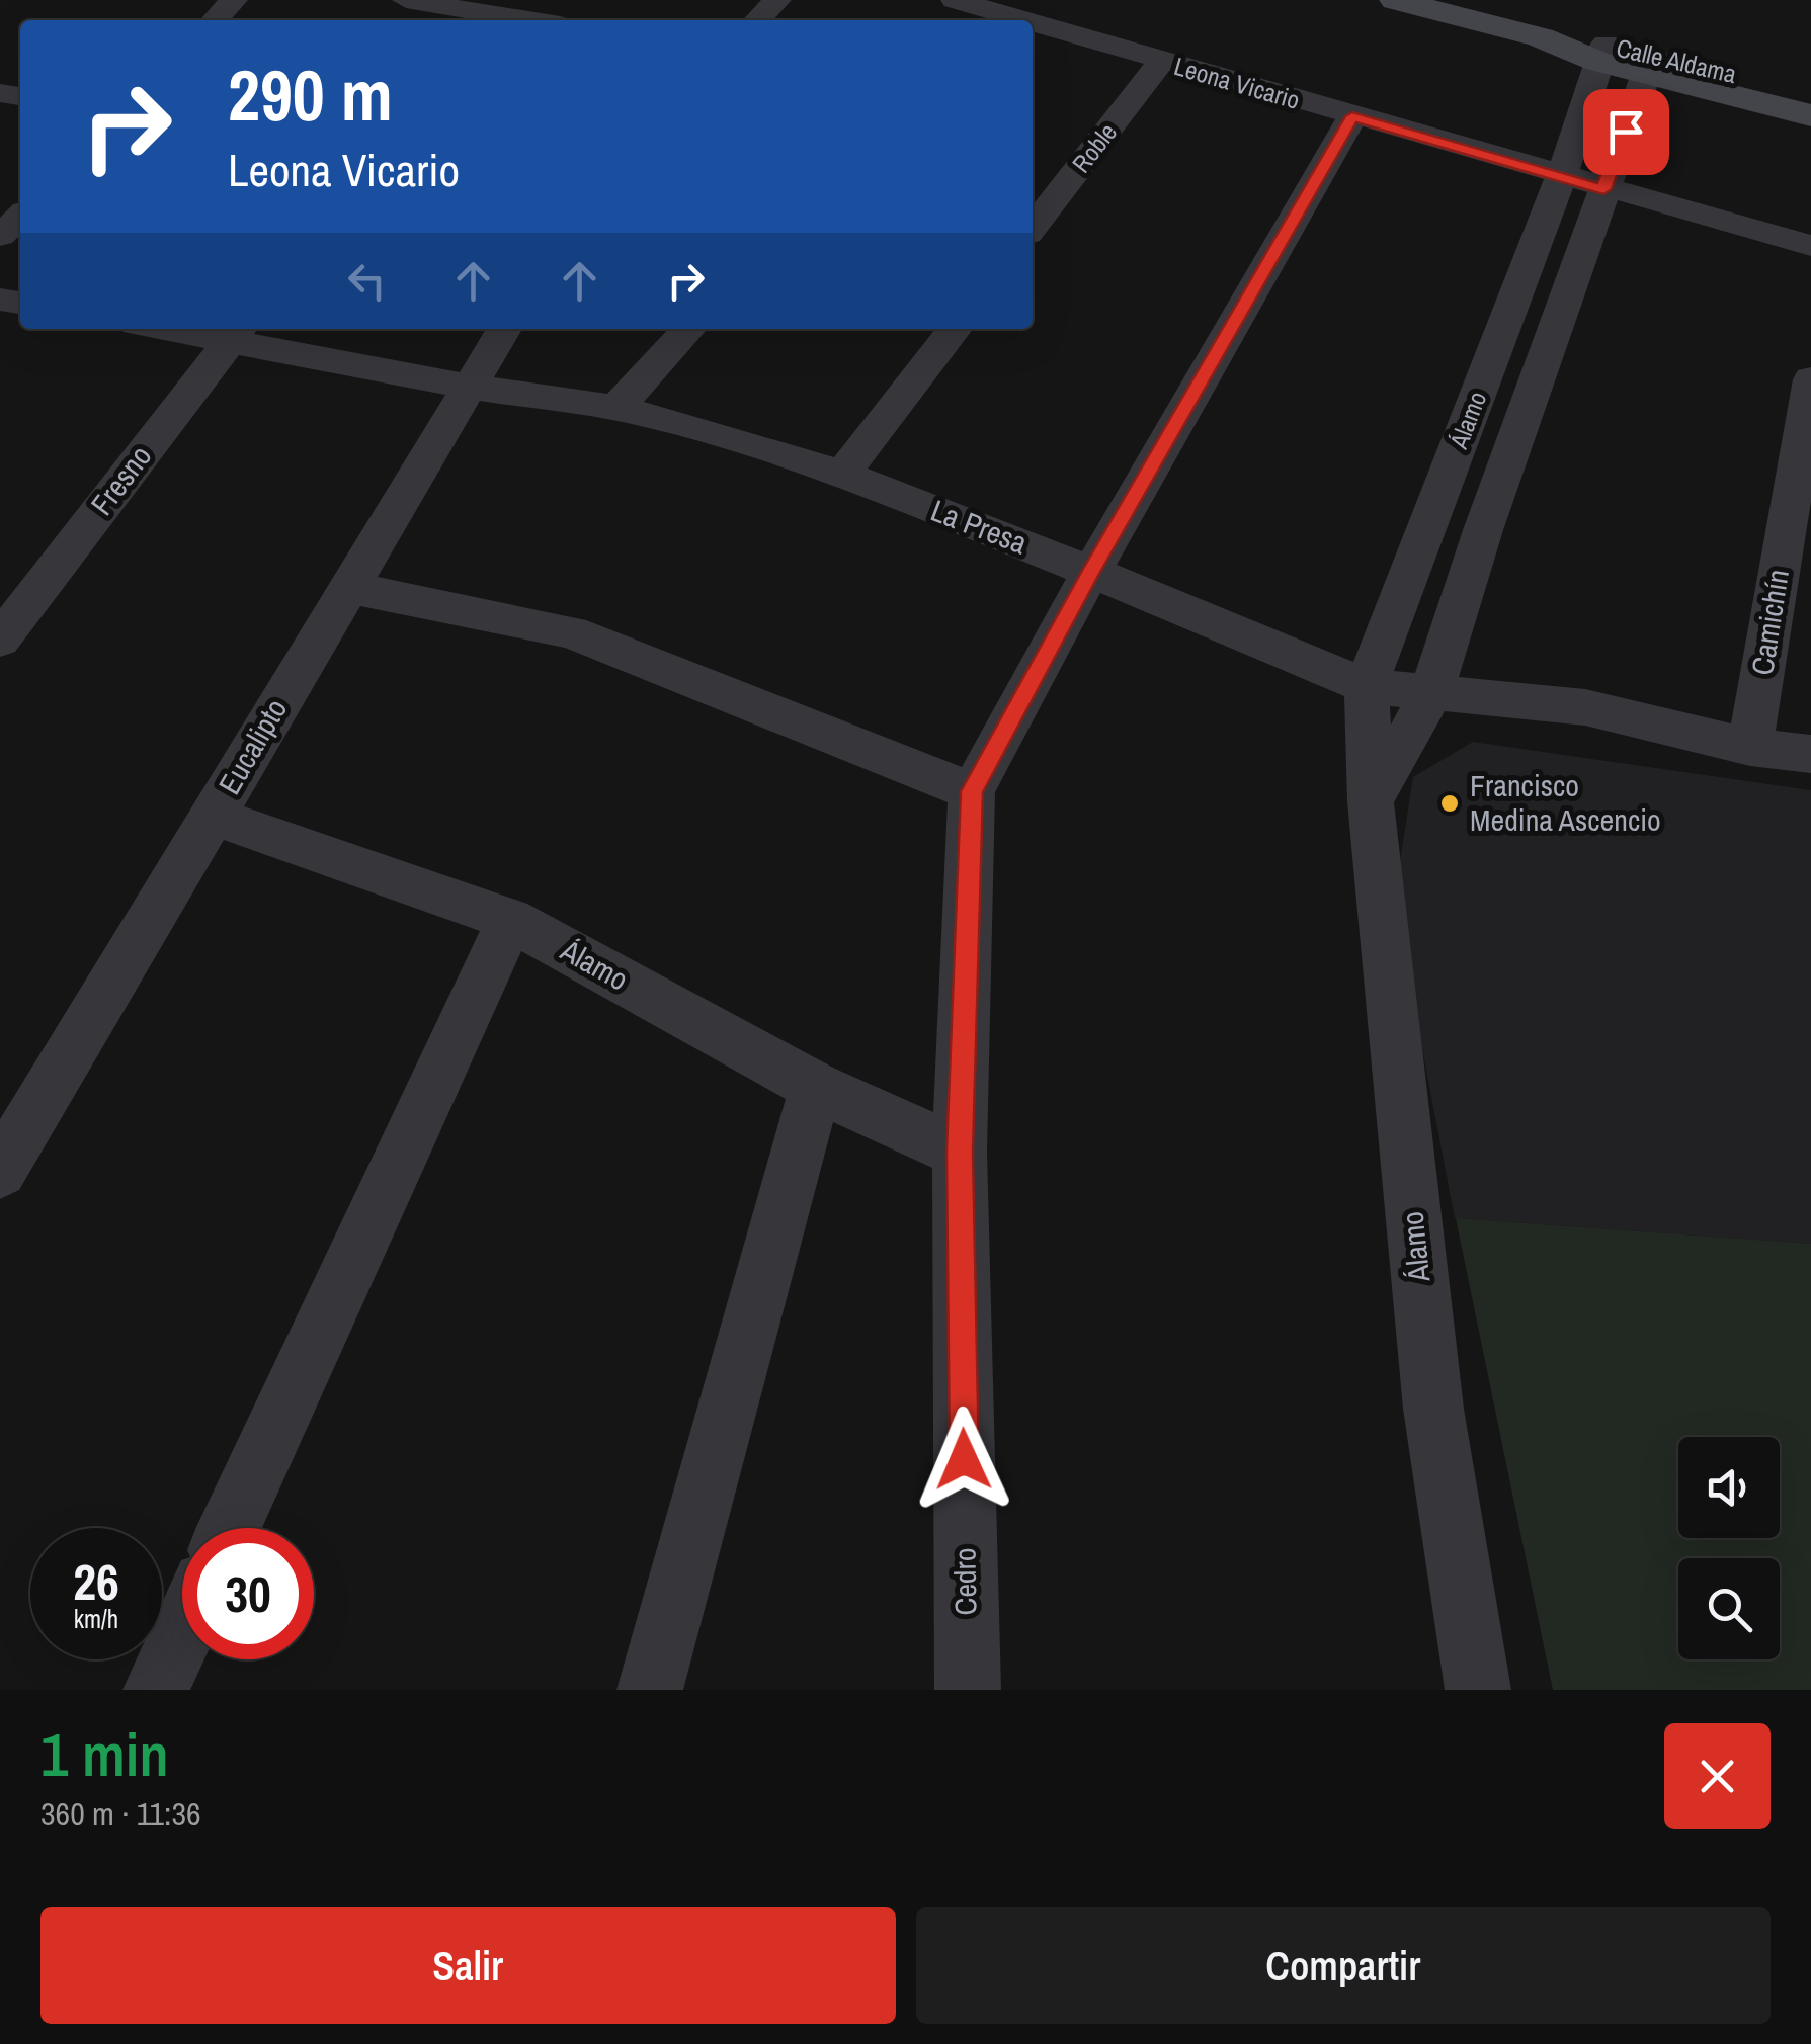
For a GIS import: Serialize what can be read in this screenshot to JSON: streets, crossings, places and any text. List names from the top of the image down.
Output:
{
  "streets": {
    "main road": ["Calle Aldama"],
    "street": [
      "Leona Vicario",
      "Roble",
      "Álamo",
      "Fresno",
      "La Presa",
      "Camichín",
      "Eucalipto",
      "Cedro"
    ]
  },
  "crossings": [
    ["Calle Aldama", "Álamo"],
    ["Leona Vicario", "Roble"],
    ["Leona Vicario", "Álamo"],
    ["Leona Vicario", "Cedro"],
    ["Álamo", "La Presa"],
    ["Álamo", "Eucalipto"],
    ["Álamo", "Cedro"],
    ["Fresno", "La Presa"],
    ["La Presa", "Camichín"],
    ["La Presa", "Eucalipto"],
    ["La Presa", "Cedro"]
  ],
  "places": ["Francisco Medina Ascencio"],
  "page": {
    "turn": ["290 m", "Leona Vicario"],
    "speed": "26 km/h",
    "limit": "30",
    "heading": ["1 min", "360 m · 11:36"],
    "buttons": ["Salir", "Compartir"]
  }
}
